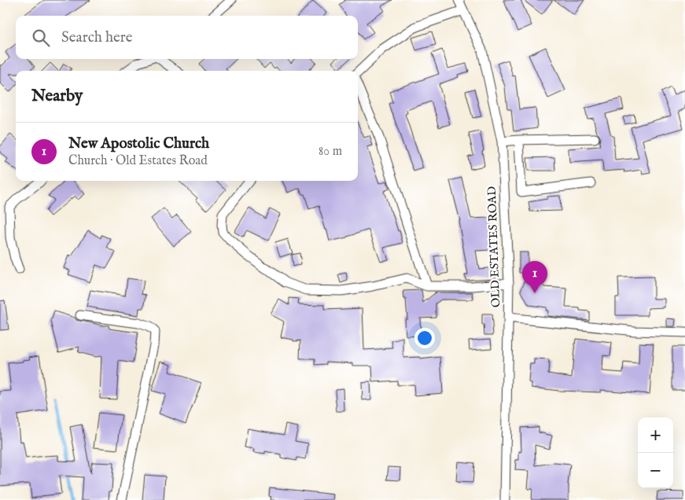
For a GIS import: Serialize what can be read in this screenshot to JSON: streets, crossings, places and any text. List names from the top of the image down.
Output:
{
  "streets": {
    "street": ["OLD ESTATES ROAD"]
  },
  "page": {
    "search": "Search here",
    "heading": "Nearby",
    "list": [
      {
        "mark": "1",
        "name": "New Apostolic Church",
        "note": "Church · Old Estates Road",
        "value": "80 m"
      }
    ],
    "pins": "1",
    "map_buttons": ["+", "−"]
  }
}
